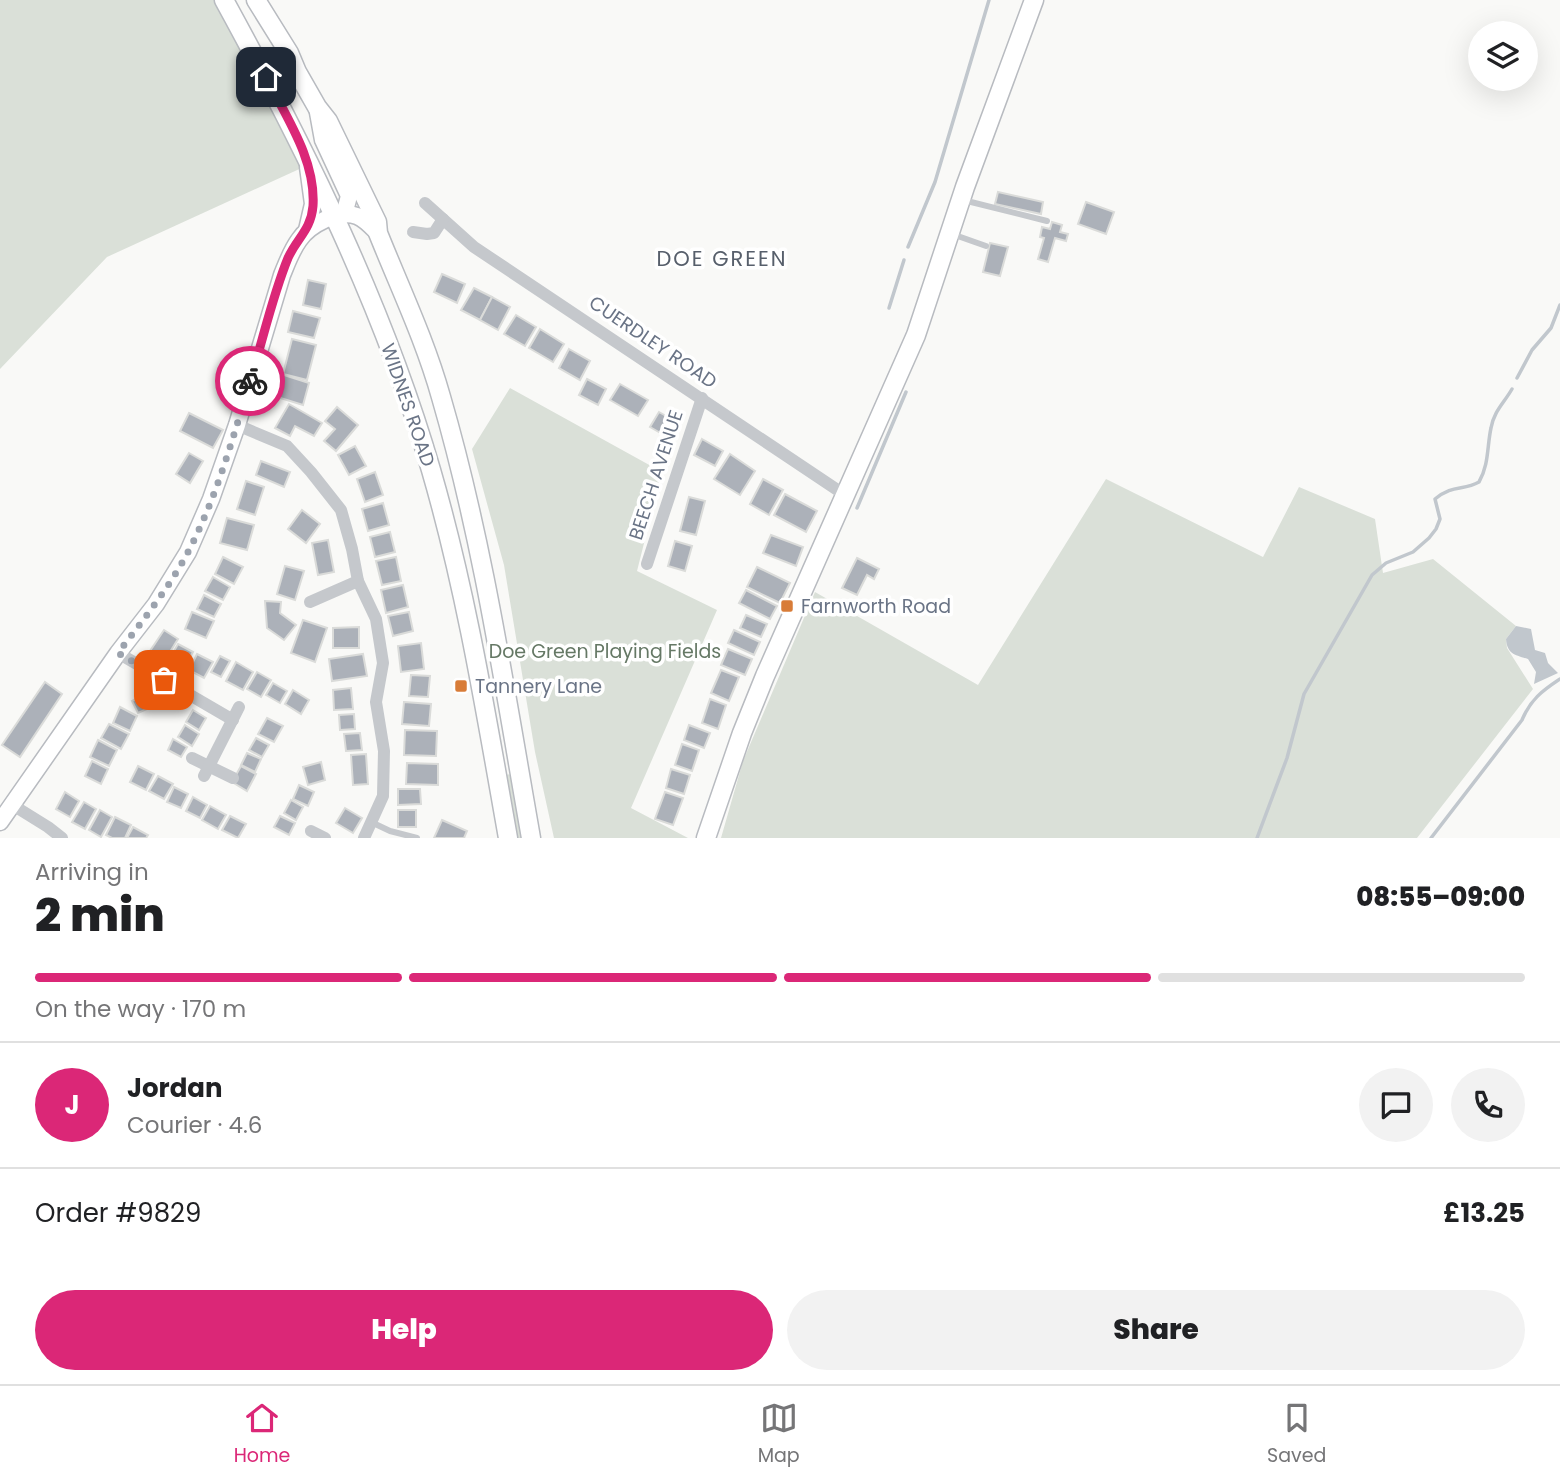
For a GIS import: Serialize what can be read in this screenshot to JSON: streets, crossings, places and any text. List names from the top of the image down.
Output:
{
  "streets": {
    "main road": ["WIDNES ROAD"],
    "street": ["CUERDLEY ROAD", "BEECH AVENUE"]
  },
  "crossings": [
    ["CUERDLEY ROAD", "BEECH AVENUE"]
  ],
  "districts": ["DOE GREEN"],
  "parks": ["Doe Green Playing Fields"],
  "places": {
    "transit": ["Farnworth Road", "Tannery Lane"]
  },
  "page": {
    "heading": ["2 min", "Arriving in", "08:55–09:00"],
    "panel": [
      "Jordan",
      "Courier · 4.6",
      "Order #9829",
      "£13.25"
    ],
    "bar": "On the way · 170 m",
    "round": "J",
    "buttons": ["Help", "Share"],
    "tabs": ["Home", "Map", "Saved"]
  }
}
